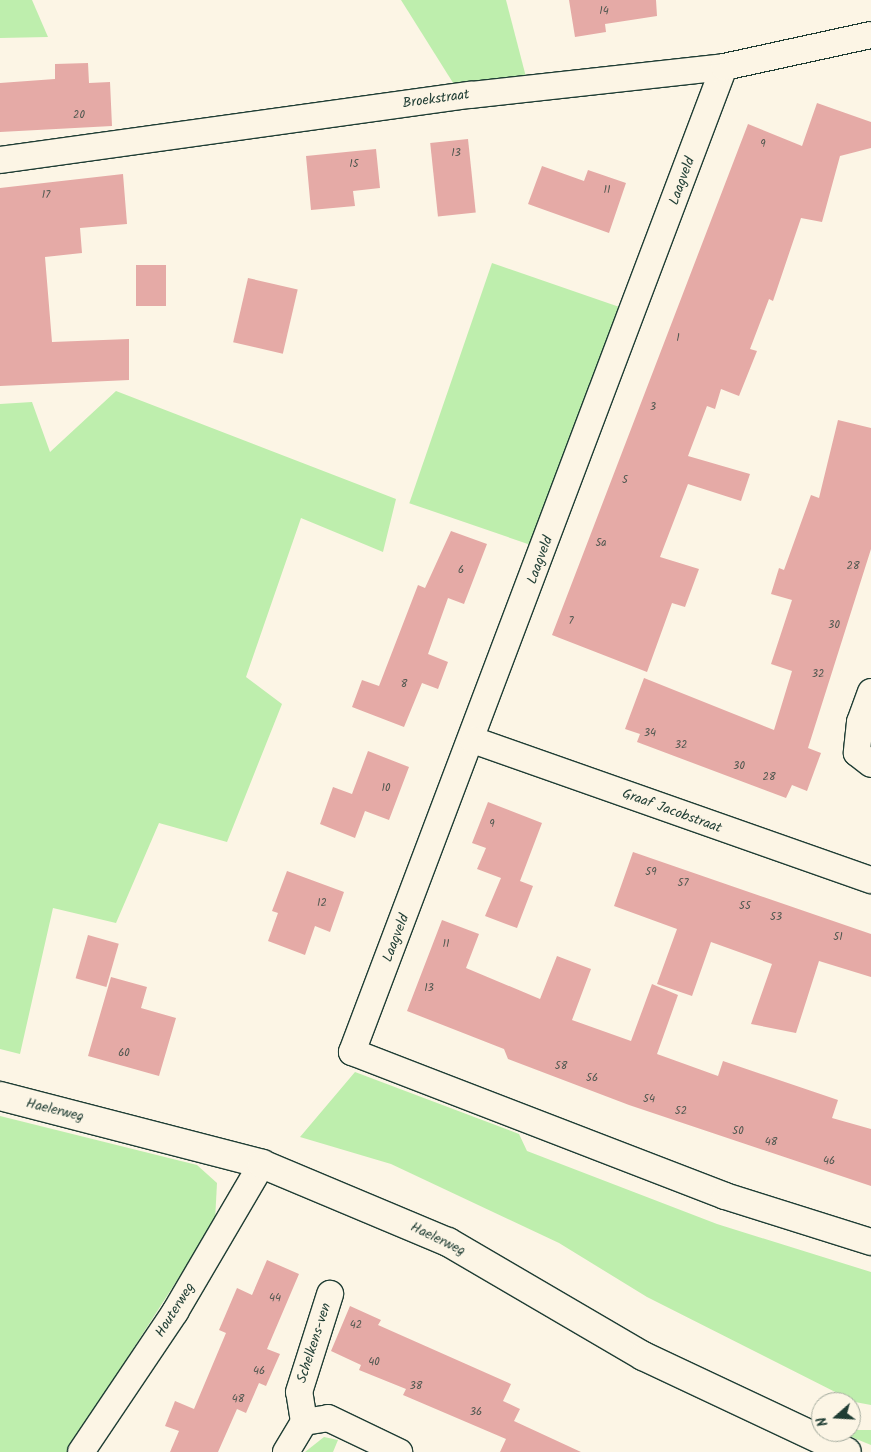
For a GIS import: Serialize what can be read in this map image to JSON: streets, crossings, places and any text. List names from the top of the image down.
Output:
{
  "streets": {
    "street": [
      "Broekstraat",
      "Laagveld",
      "Graaf Jacobstraat",
      "Haelerweg",
      "Houterweg",
      "Schelkens-ven"
    ]
  },
  "crossings": [
    ["Broekstraat", "Laagveld"],
    ["Laagveld", "Graaf Jacobstraat"],
    ["Haelerweg", "Houterweg"]
  ],
  "house_numbers": [
    "14",
    "20",
    "9",
    "13",
    "15",
    "11",
    "17",
    "1",
    "3",
    "5",
    "5a",
    "28",
    "6",
    "7",
    "30",
    "32",
    "8",
    "34",
    "32",
    "30",
    "28",
    "10",
    "9",
    "59",
    "57",
    "12",
    "55",
    "53",
    "51",
    "11",
    "13",
    "60",
    "58",
    "56",
    "54",
    "52",
    "50",
    "48",
    "46",
    "44",
    "42",
    "40",
    "46",
    "38",
    "48",
    "36"
  ],
  "north": "left"
}
